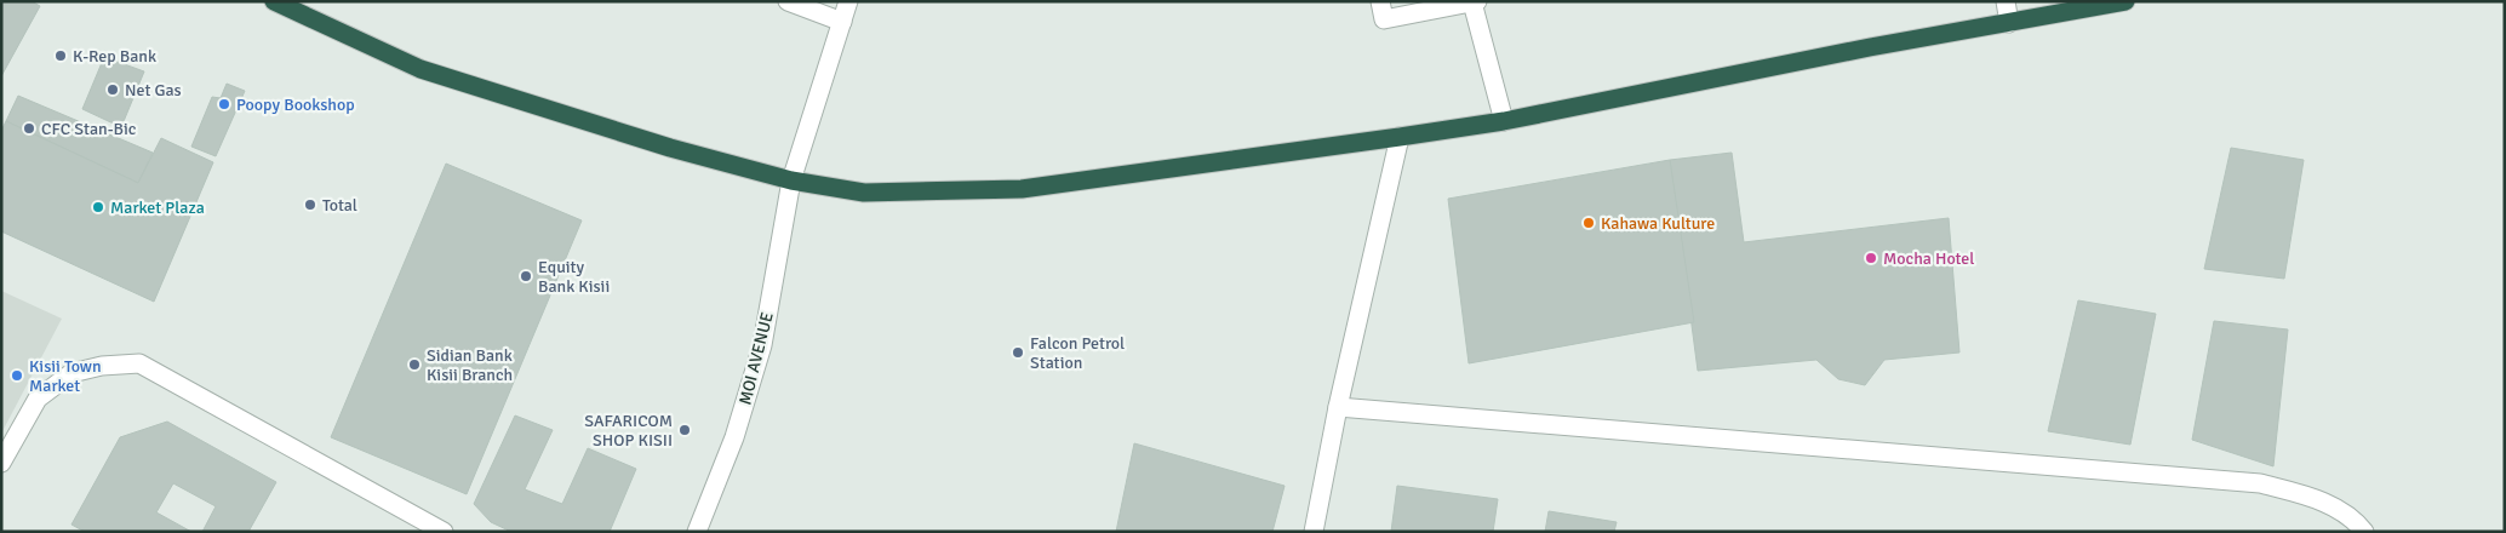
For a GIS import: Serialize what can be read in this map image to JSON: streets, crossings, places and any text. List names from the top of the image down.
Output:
{
  "streets": {
    "street": ["MOI AVENUE"]
  },
  "places": [
    "K-Rep Bank",
    "Net Gas",
    "Poopy Bookshop",
    "CFC Stan-Bic",
    "Total",
    "Market Plaza",
    "Kahawa Kulture",
    "Mocha Hotel",
    "Equity Bank Kisii",
    "Falcon Petrol Station",
    "Sidian Bank Kisii Branch",
    "Kisii Town Market",
    "SAFARICOM SHOP KISII"
  ]
}
